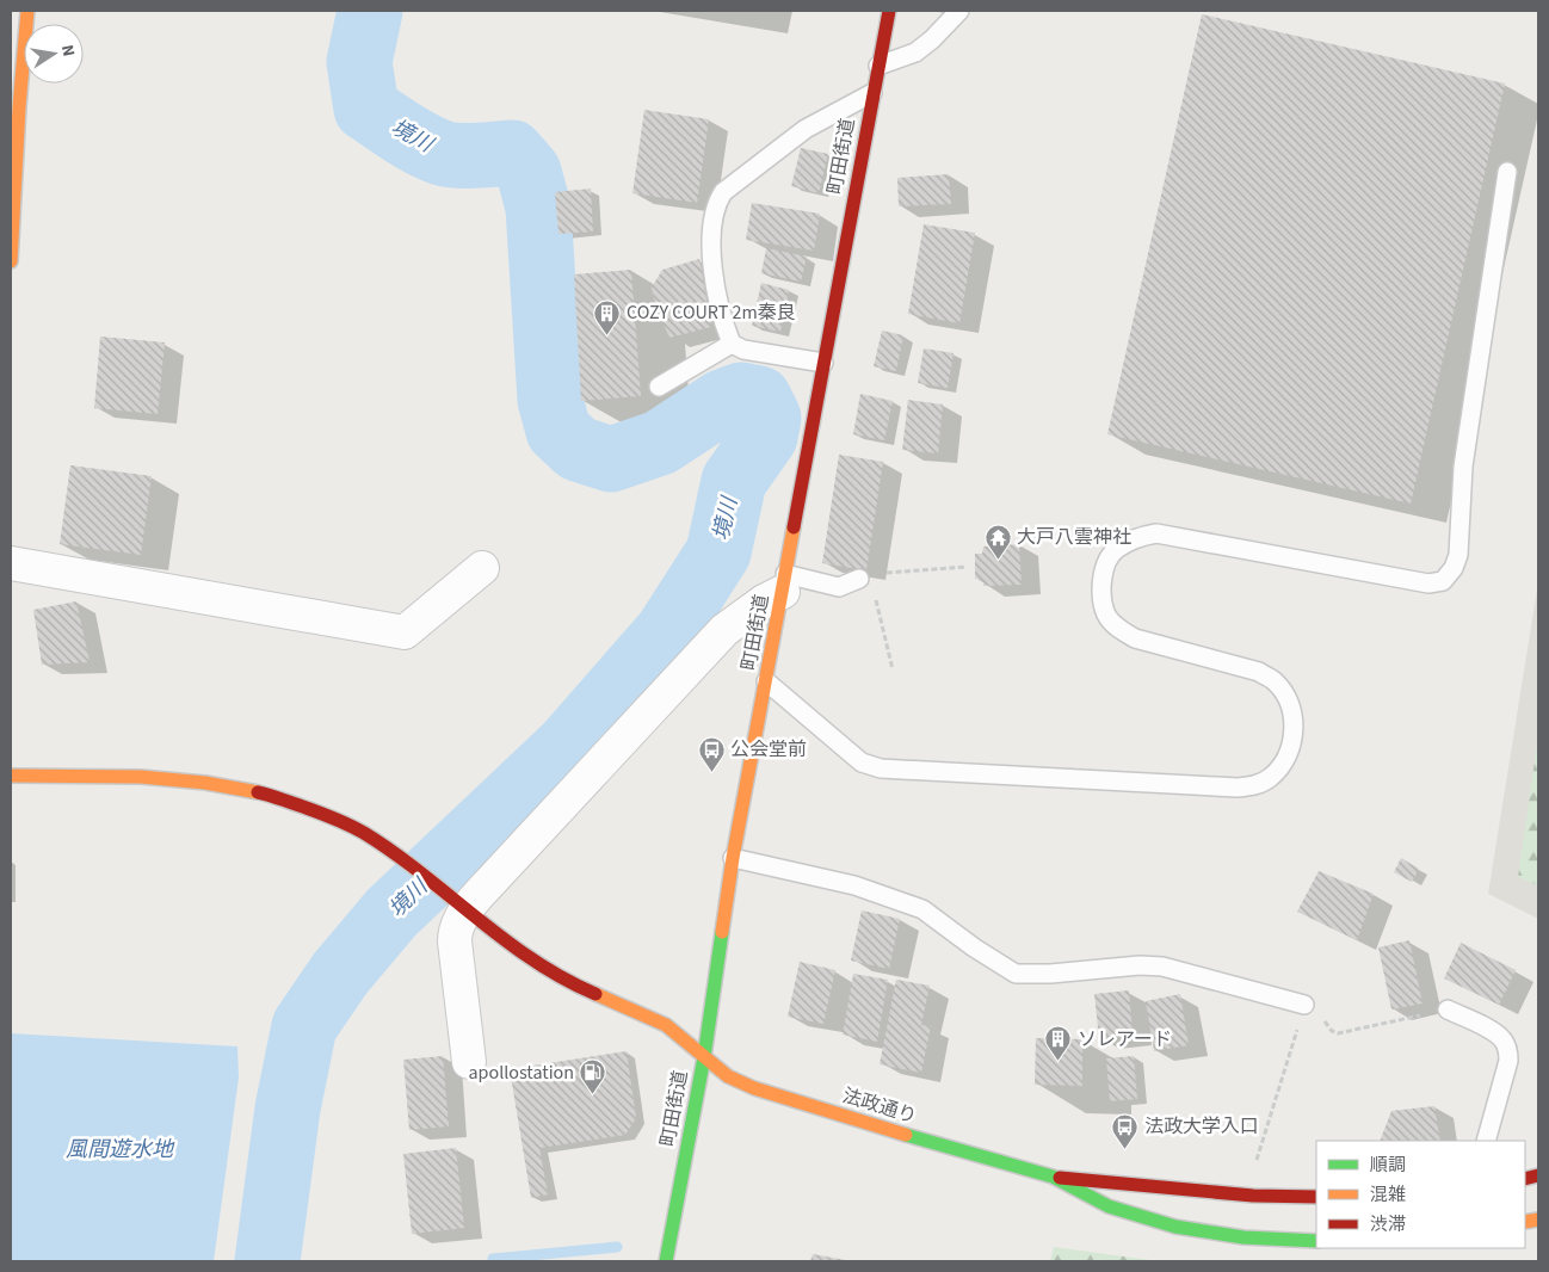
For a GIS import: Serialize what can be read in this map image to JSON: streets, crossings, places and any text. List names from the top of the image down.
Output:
{
  "streets": {
    "street": ["町田街道", "法政通り"]
  },
  "crossings": [
    ["町田街道", "法政通り"]
  ],
  "water": ["境川", "風間遊水地"],
  "places": {
    "building": ["COZY COURT 2m秦良", "ソレアード"],
    "temple": ["大戸八雲神社"],
    "bus stop": ["公会堂前", "法政大学入口"],
    "fuel station": ["apollostation"]
  },
  "legend": ["順調", "混雑", "渋滞"],
  "north": "right"
}
